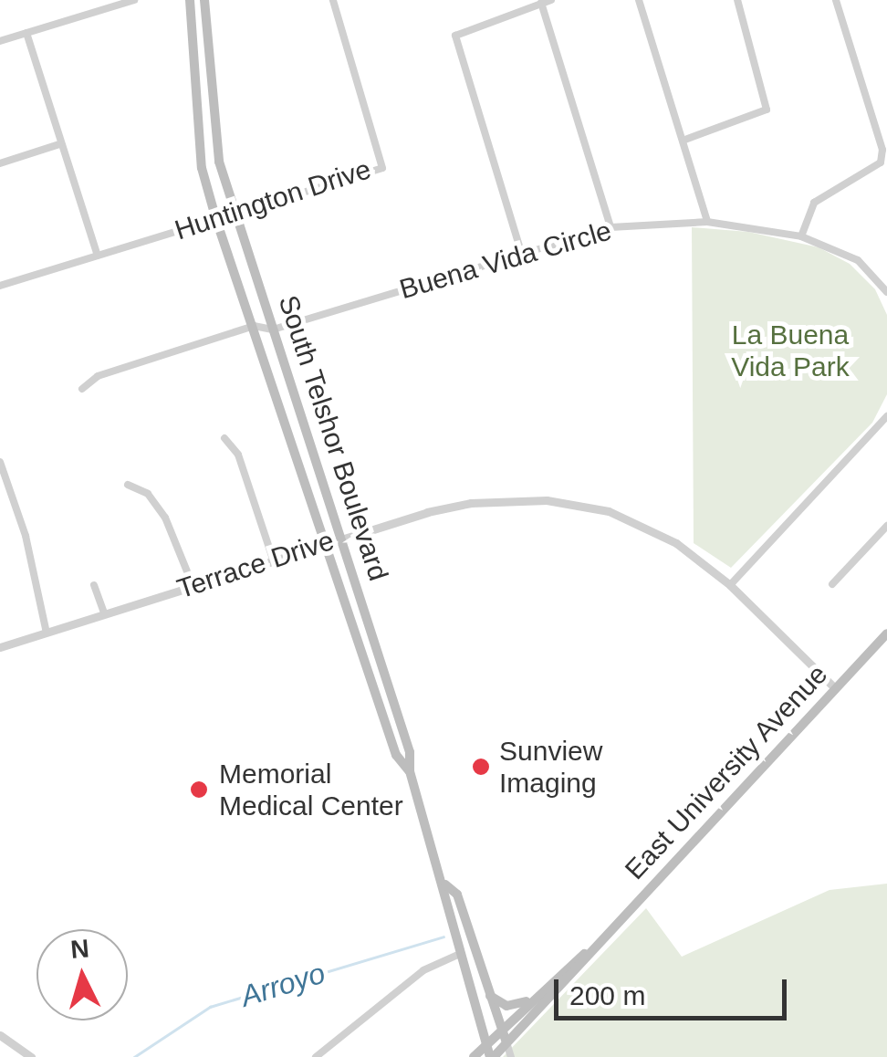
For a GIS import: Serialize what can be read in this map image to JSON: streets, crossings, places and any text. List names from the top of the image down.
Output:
{
  "streets": {
    "main road": ["South Telshor Boulevard", "East University Avenue"],
    "street": ["Huntington Drive", "Buena Vida Circle", "Terrace Drive"]
  },
  "crossings": [
    ["Huntington Drive", "South Telshor Boulevard"],
    ["Buena Vida Circle", "South Telshor Boulevard"],
    ["South Telshor Boulevard", "Terrace Drive"],
    ["South Telshor Boulevard", "East University Avenue"],
    ["Terrace Drive", "East University Avenue"]
  ],
  "water": ["Arroyo"],
  "parks": ["La Buena Vida Park"],
  "places": ["Sunview Imaging", "Memorial Medical Center"],
  "scale_bar": "200 m",
  "north": "top"
}
